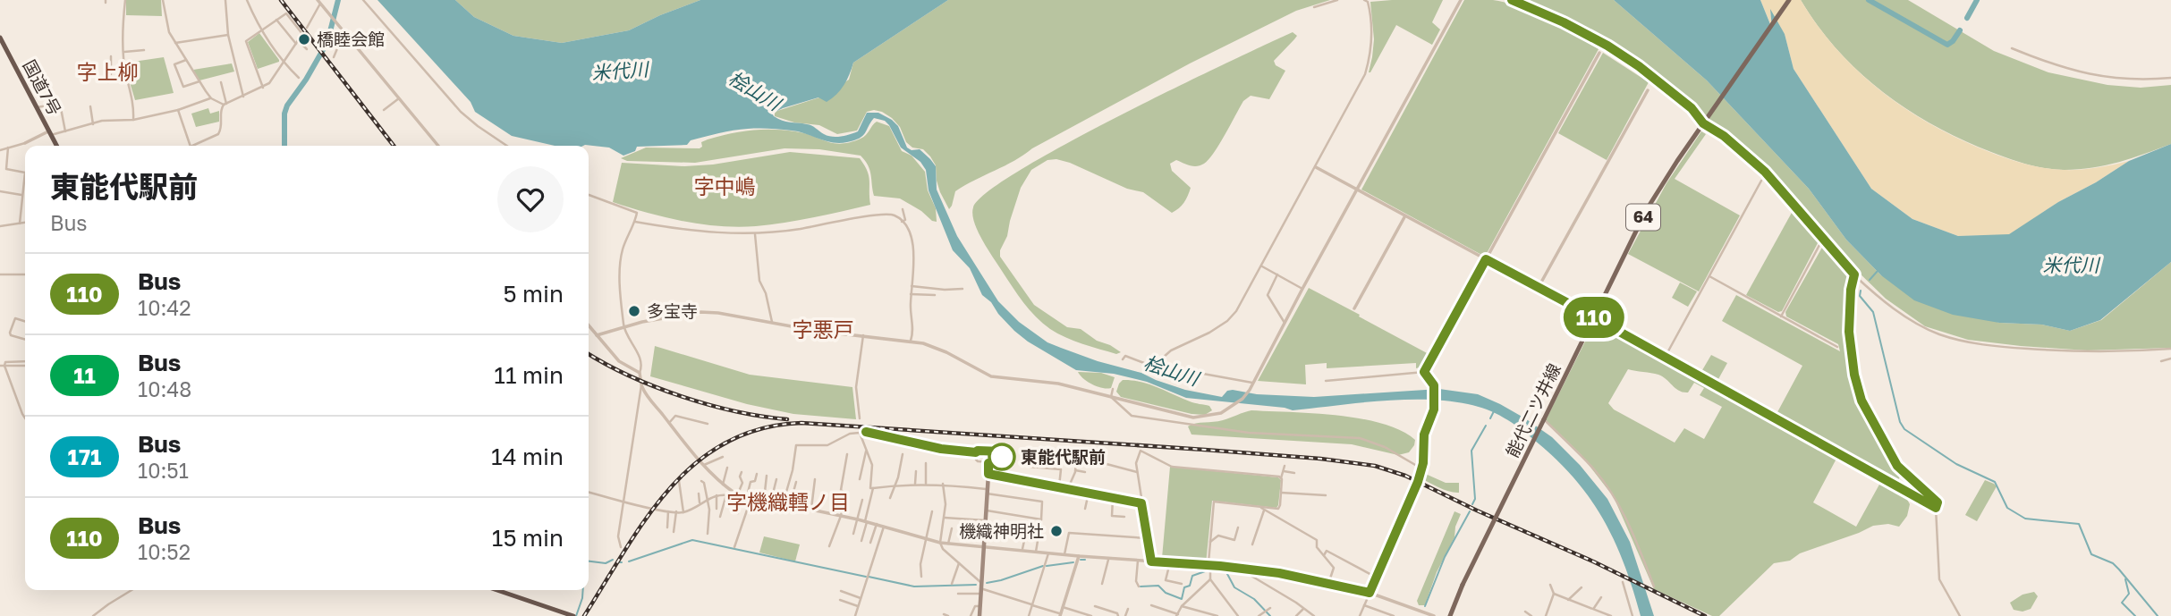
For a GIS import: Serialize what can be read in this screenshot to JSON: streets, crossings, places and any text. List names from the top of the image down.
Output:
{
  "streets": {
    "highway": ["国道7号"],
    "main road": ["64", "能代二ツ井線"]
  },
  "districts": [
    "字上柳",
    "字中嶋",
    "字悪戸",
    "字機織轌ノ目"
  ],
  "water": ["米代川", "桧山川"],
  "places": [
    "橋睦会館",
    "多宝寺",
    "東能代駅前",
    "機織神明社"
  ],
  "lines": ["bus line 110"],
  "page": {
    "on_map": "110",
    "heading": ["東能代駅前", "Bus"],
    "list": [
      {
        "mark": "110",
        "name": "Bus",
        "note": "10:42",
        "value": "5 min"
      },
      {
        "mark": "11",
        "name": "Bus",
        "note": "10:48",
        "value": "11 min"
      },
      {
        "mark": "171",
        "name": "Bus",
        "note": "10:51",
        "value": "14 min"
      },
      {
        "mark": "110",
        "name": "Bus",
        "note": "10:52",
        "value": "15 min"
      }
    ]
  }
}
